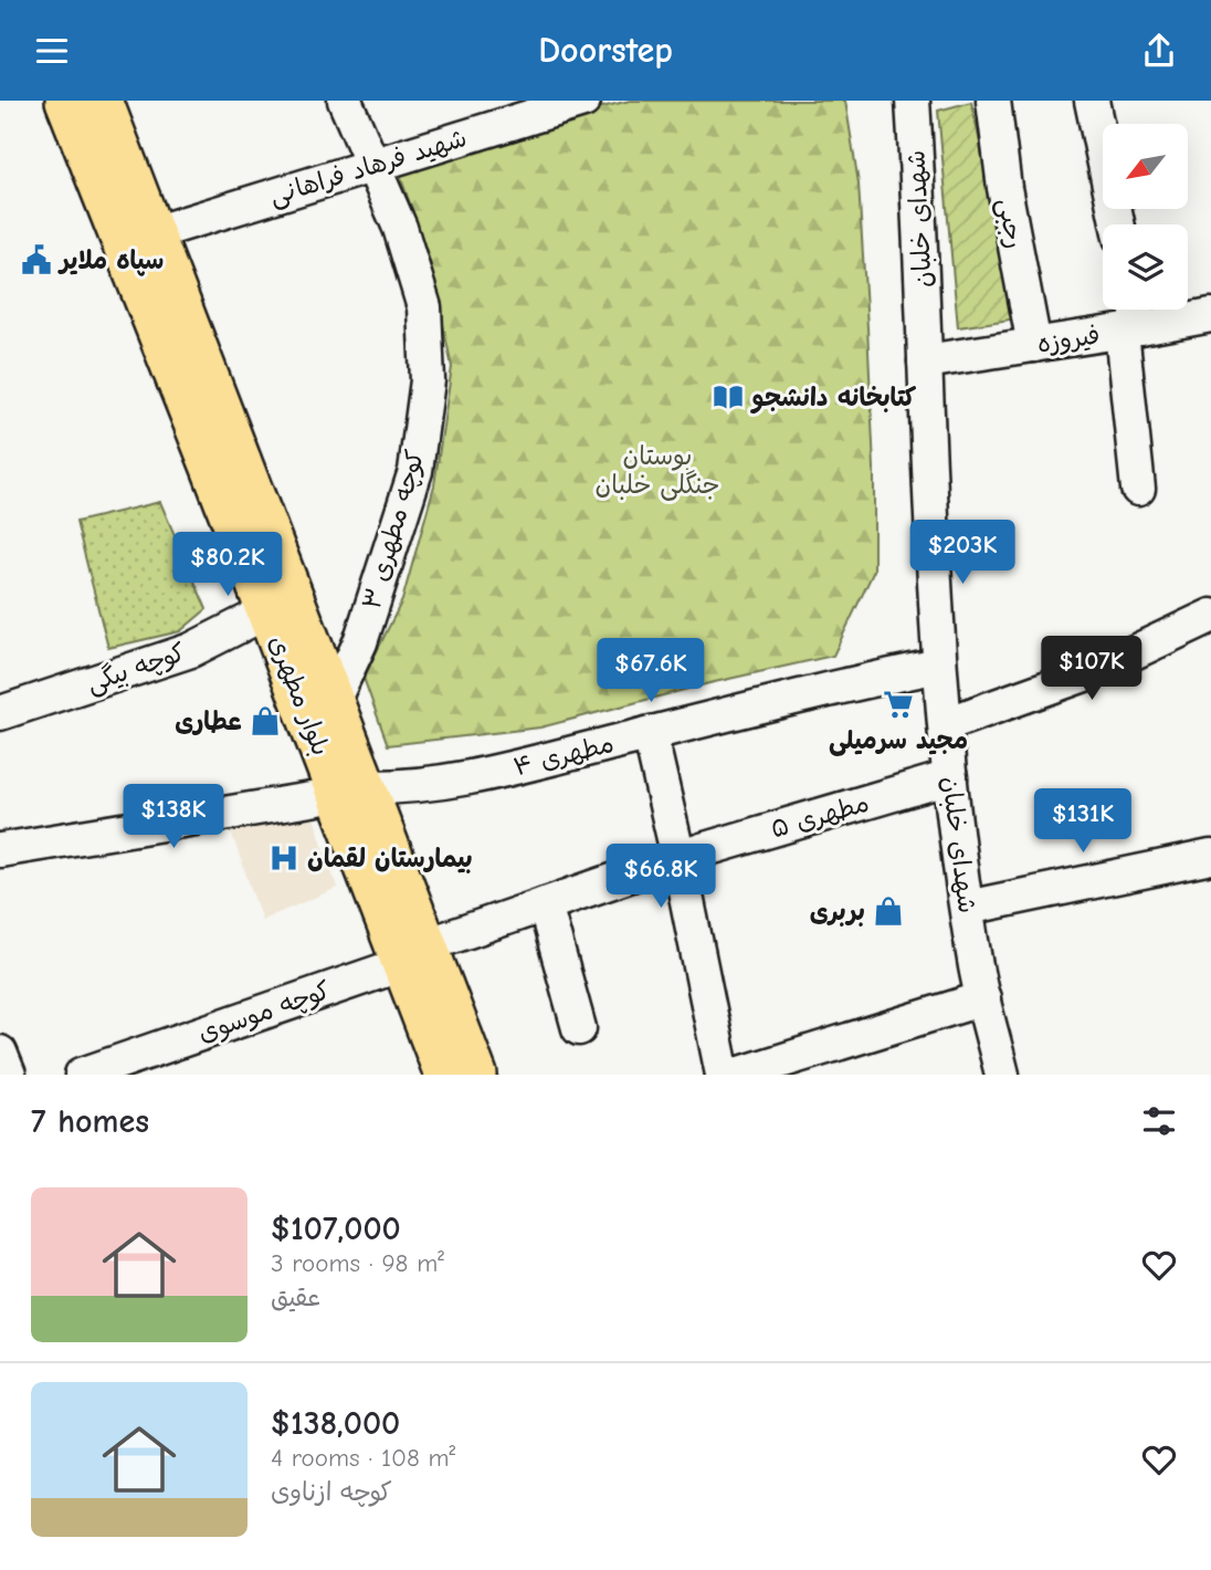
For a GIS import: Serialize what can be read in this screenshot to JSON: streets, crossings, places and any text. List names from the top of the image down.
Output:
{
  "streets": {
    "main road": ["بلوار مطهری"],
    "street": [
      "شهید فرهاد فراهانی",
      "شهدای خلبان",
      "رجبی",
      "فیروزه",
      "کوچه مطهری ۳",
      "کوچه بیگی",
      "مطهری ۴",
      "مطهری ۵",
      "کوچه موسوی"
    ]
  },
  "crossings": [
    ["شهید فرهاد فراهانی", "کوچه مطهری ۳"],
    ["شهید فرهاد فراهانی", "بلوار مطهری"],
    ["شهدای خلبان", "فیروزه"],
    ["شهدای خلبان", "مطهری ۴"],
    ["شهدای خلبان", "مطهری ۵"],
    ["رجبی", "فیروزه"],
    ["کوچه مطهری ۳", "بلوار مطهری"],
    ["کوچه بیگی", "بلوار مطهری"],
    ["بلوار مطهری", "مطهری ۴"],
    ["بلوار مطهری", "مطهری ۵"],
    ["بلوار مطهری", "کوچه موسوی"],
    ["مطهری ۵", "کوچه موسوی"]
  ],
  "parks": ["بوستان جنگلی خلبان"],
  "places": {
    "public building": ["سپاه ملایر"],
    "library": ["کتابخانه دانشجو"],
    "supermarket": ["مجید سرمیلی"],
    "shop": ["عطاری", "بربری"],
    "hospital": ["بیمارستان لقمان"]
  },
  "north": "bottom left",
  "page": {
    "header": "Doorstep",
    "price": [
      "$203K",
      "$80.2K",
      "$107K",
      "$67.6K",
      "$138K",
      "$131K",
      "$66.8K"
    ],
    "heading": "7 homes",
    "list": [
      {
        "name": "$107,000",
        "note": "3 rooms · 98 m² · عقیق"
      },
      {
        "name": "$138,000",
        "note": "4 rooms · 108 m² · کوچه ازناوی"
      }
    ]
  }
}
